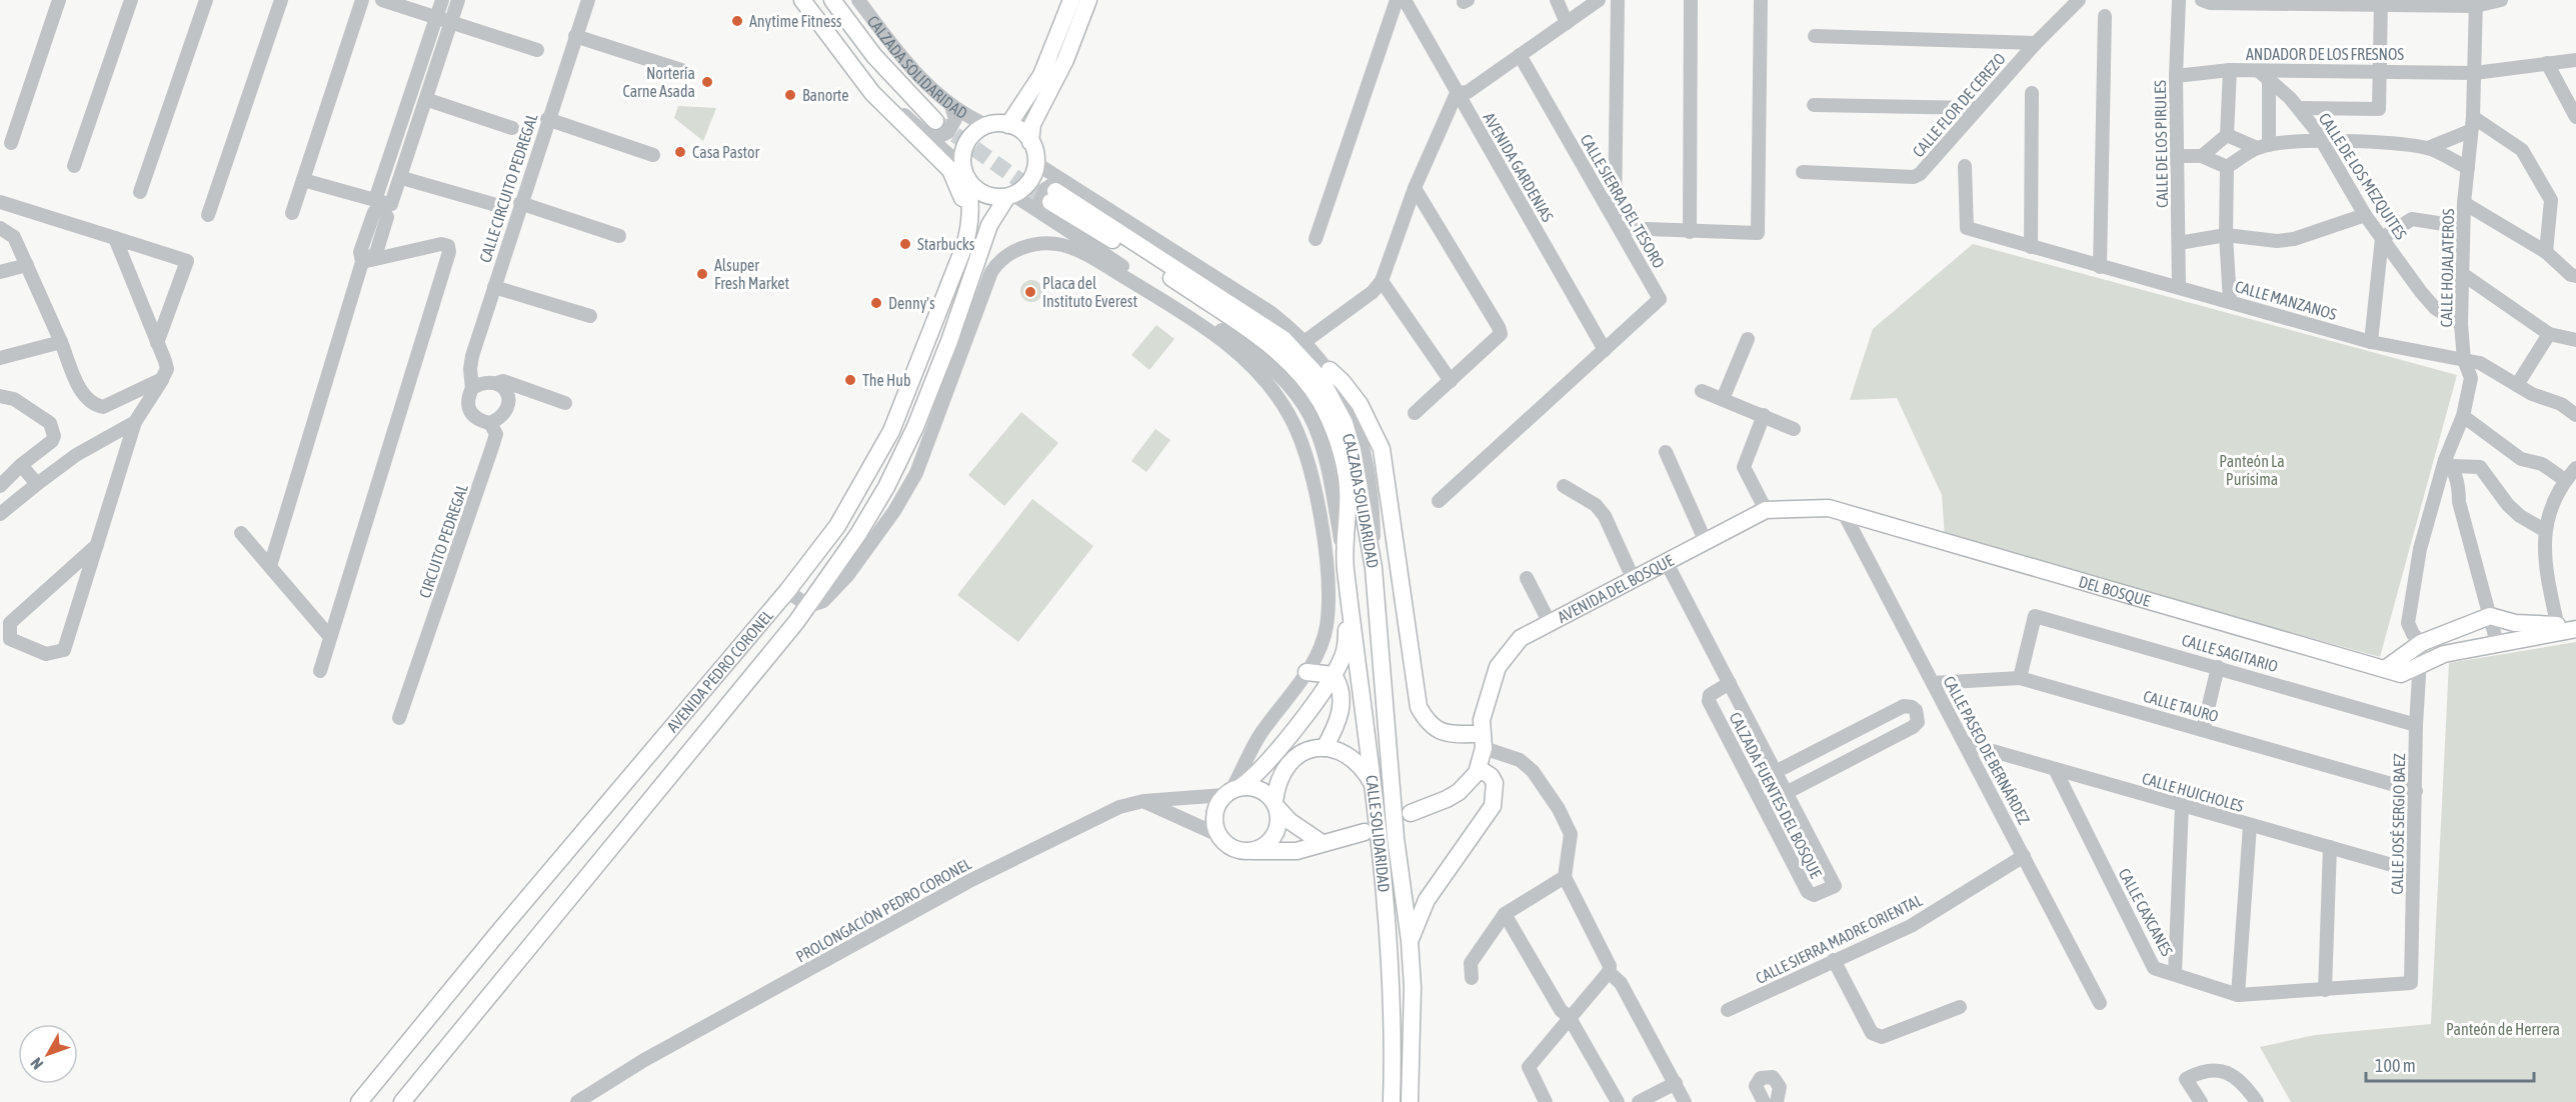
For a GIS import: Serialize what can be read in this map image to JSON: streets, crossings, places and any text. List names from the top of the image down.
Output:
{
  "streets": {
    "main road": [
      "CALZADA SOLIDARIDAD",
      "AVENIDA DEL BOSQUE",
      "DEL BOSQUE",
      "AVENIDA PEDRO CORONEL",
      "CALLE SOLIDARIDAD"
    ],
    "street": [
      "ANDADOR DE LOS FRESNOS",
      "CALLE FLOR DE CEREZO",
      "CALLE DE LOS PIRULES",
      "AVENIDA GARDENIAS",
      "CALLE DE LOS MEZQUITES",
      "CALLE CIRCUITO PEDREGAL",
      "CALLE SIERRA DEL TESORO",
      "CALLE HOJALATEROS",
      "CALLE MANZANOS",
      "CIRCUITO PEDREGAL",
      "CALLE SAGITARIO",
      "CALLE TAURO",
      "CALLE PASEO DE BERNÁRDEZ",
      "CALLE HUICHOLES",
      "CALZADA FUENTES DEL BOSQUE",
      "CALLE JOSÉ SERGIO BAEZ",
      "PROLONGACIÓN PEDRO CORONEL",
      "CALLE CAXCANES",
      "CALLE SIERRA MADRE ORIENTAL"
    ]
  },
  "crossings": [
    ["ANDADOR DE LOS FRESNOS", "CALLE DE LOS PIRULES"],
    ["ANDADOR DE LOS FRESNOS", "CALLE DE LOS MEZQUITES"],
    ["ANDADOR DE LOS FRESNOS", "CALLE HOJALATEROS"],
    ["CALZADA SOLIDARIDAD", "AVENIDA PEDRO CORONEL"],
    ["CALZADA SOLIDARIDAD", "CALLE SOLIDARIDAD"],
    ["CALLE DE LOS PIRULES", "CALLE MANZANOS"],
    ["AVENIDA GARDENIAS", "CALLE SIERRA DEL TESORO"],
    ["CALLE DE LOS MEZQUITES", "CALLE HOJALATEROS"],
    ["CALLE CIRCUITO PEDREGAL", "CIRCUITO PEDREGAL"],
    ["CALLE HOJALATEROS", "CALLE MANZANOS"],
    ["CALLE HOJALATEROS", "DEL BOSQUE"],
    ["CALLE HOJALATEROS", "CALLE JOSÉ SERGIO BAEZ"],
    ["AVENIDA DEL BOSQUE", "DEL BOSQUE"],
    ["AVENIDA DEL BOSQUE", "CALLE PASEO DE BERNÁRDEZ"],
    ["AVENIDA DEL BOSQUE", "CALZADA FUENTES DEL BOSQUE"],
    ["DEL BOSQUE", "CALLE PASEO DE BERNÁRDEZ"],
    ["DEL BOSQUE", "CALLE JOSÉ SERGIO BAEZ"],
    ["CALLE SAGITARIO", "CALLE TAURO"],
    ["CALLE SAGITARIO", "CALLE JOSÉ SERGIO BAEZ"],
    ["CALLE TAURO", "CALLE PASEO DE BERNÁRDEZ"],
    ["CALLE TAURO", "CALLE JOSÉ SERGIO BAEZ"],
    ["CALLE PASEO DE BERNÁRDEZ", "CALLE HUICHOLES"],
    ["CALLE PASEO DE BERNÁRDEZ", "CALLE SIERRA MADRE ORIENTAL"],
    ["CALLE HUICHOLES", "CALLE JOSÉ SERGIO BAEZ"],
    ["CALLE HUICHOLES", "CALLE CAXCANES"],
    ["CALLE JOSÉ SERGIO BAEZ", "CALLE CAXCANES"]
  ],
  "parks": ["Panteón La Purísima", "Panteón de Herrera"],
  "places": [
    "Anytime Fitness",
    "Nortería Carne Asada",
    "Banorte",
    "Casa Pastor",
    "Starbucks",
    "Alsuper Fresh Market",
    "Placa del Instituto Everest",
    "Denny's",
    "The Hub"
  ],
  "scale_bar": "100 m",
  "north": "bottom left"
}
